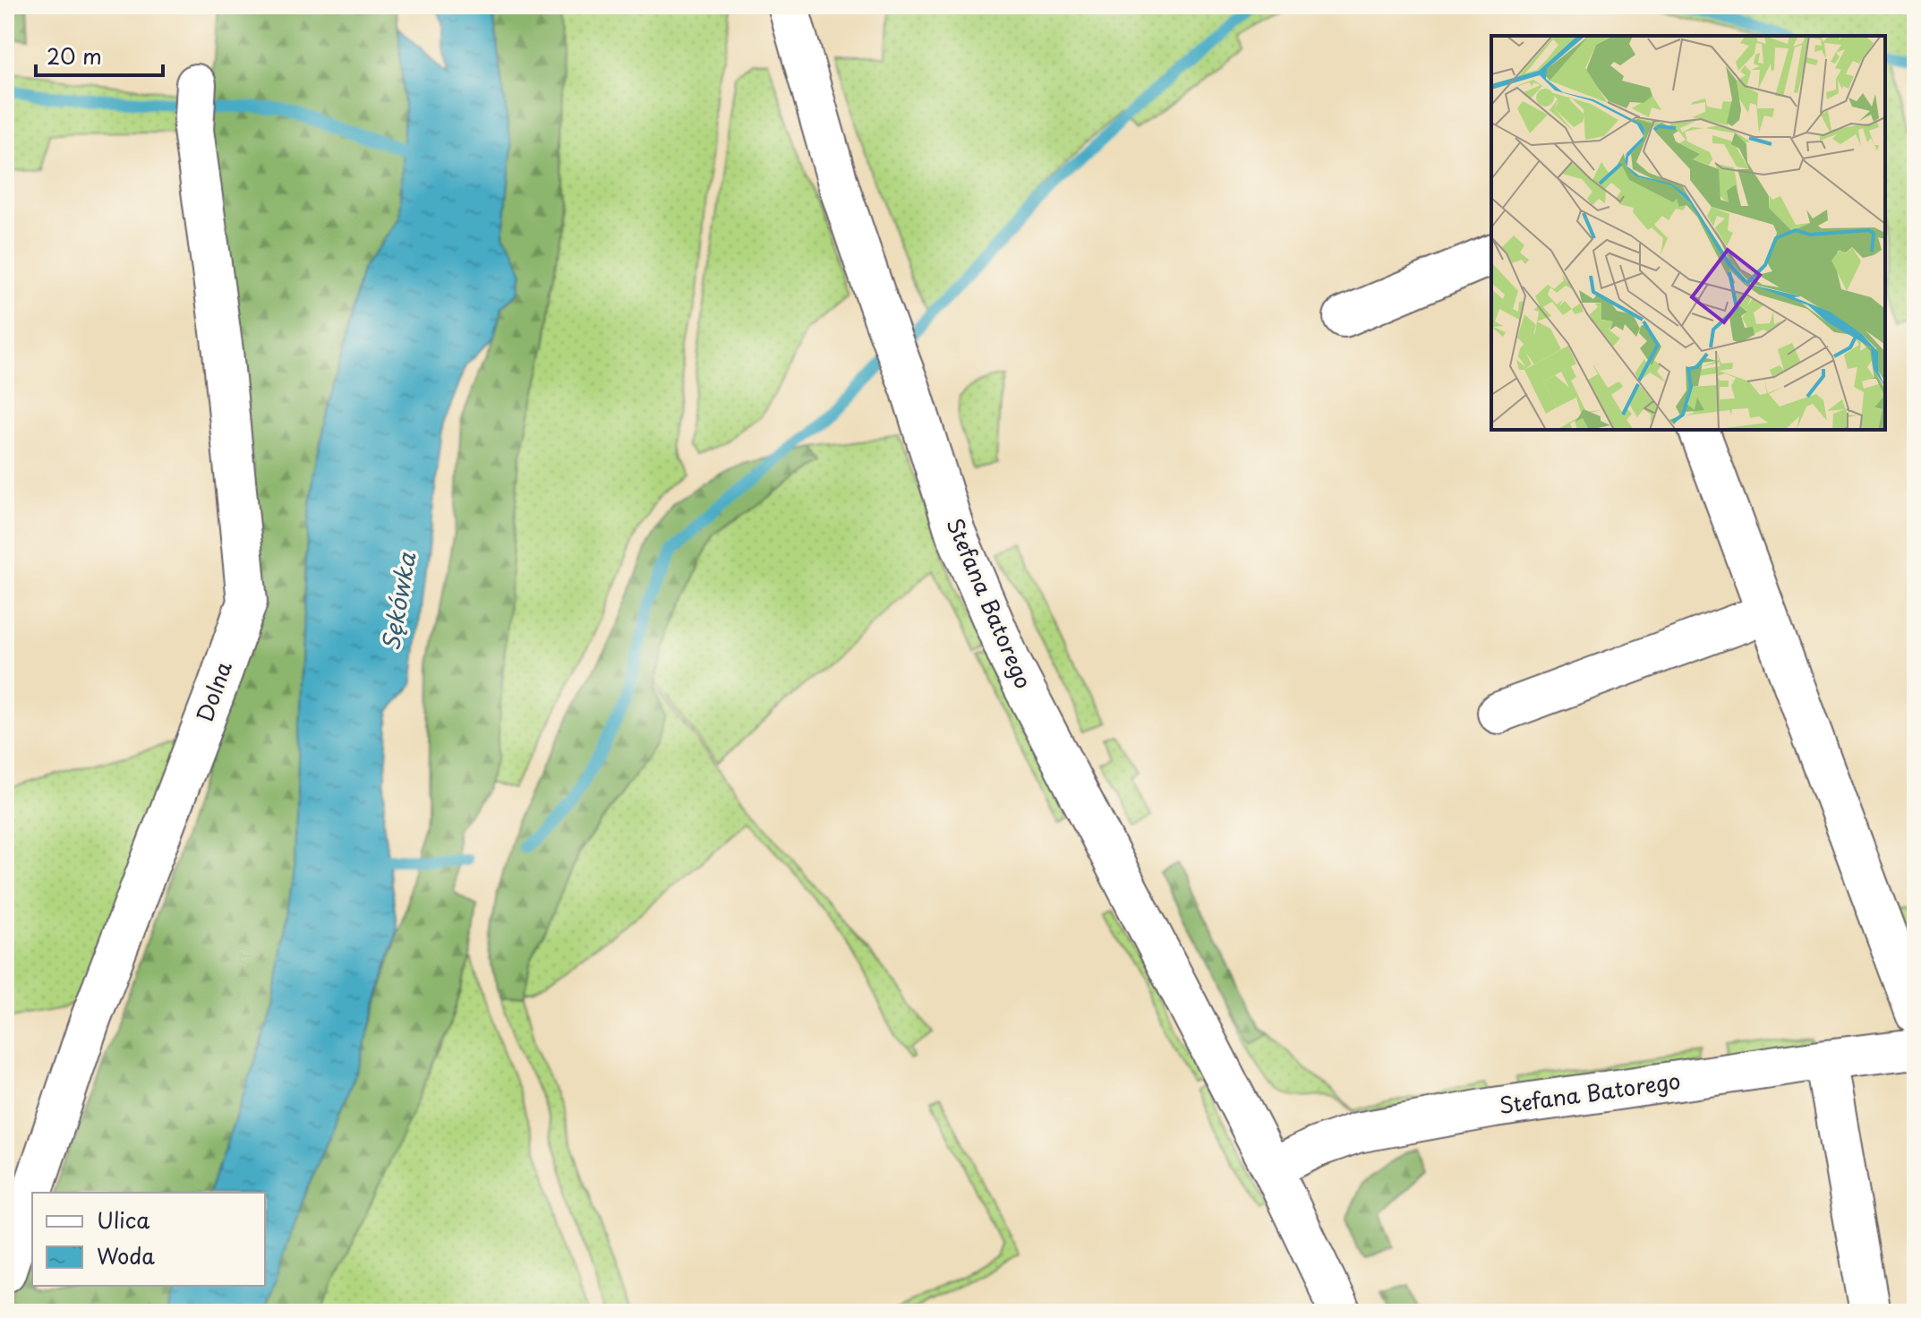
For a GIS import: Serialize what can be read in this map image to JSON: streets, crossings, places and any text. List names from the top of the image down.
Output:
{
  "streets": {
    "street": ["Stefana Batorego", "Dolna"]
  },
  "water": ["Sękówka"],
  "legend": ["Ulica", "Woda"],
  "scale_bar": "20 m"
}
